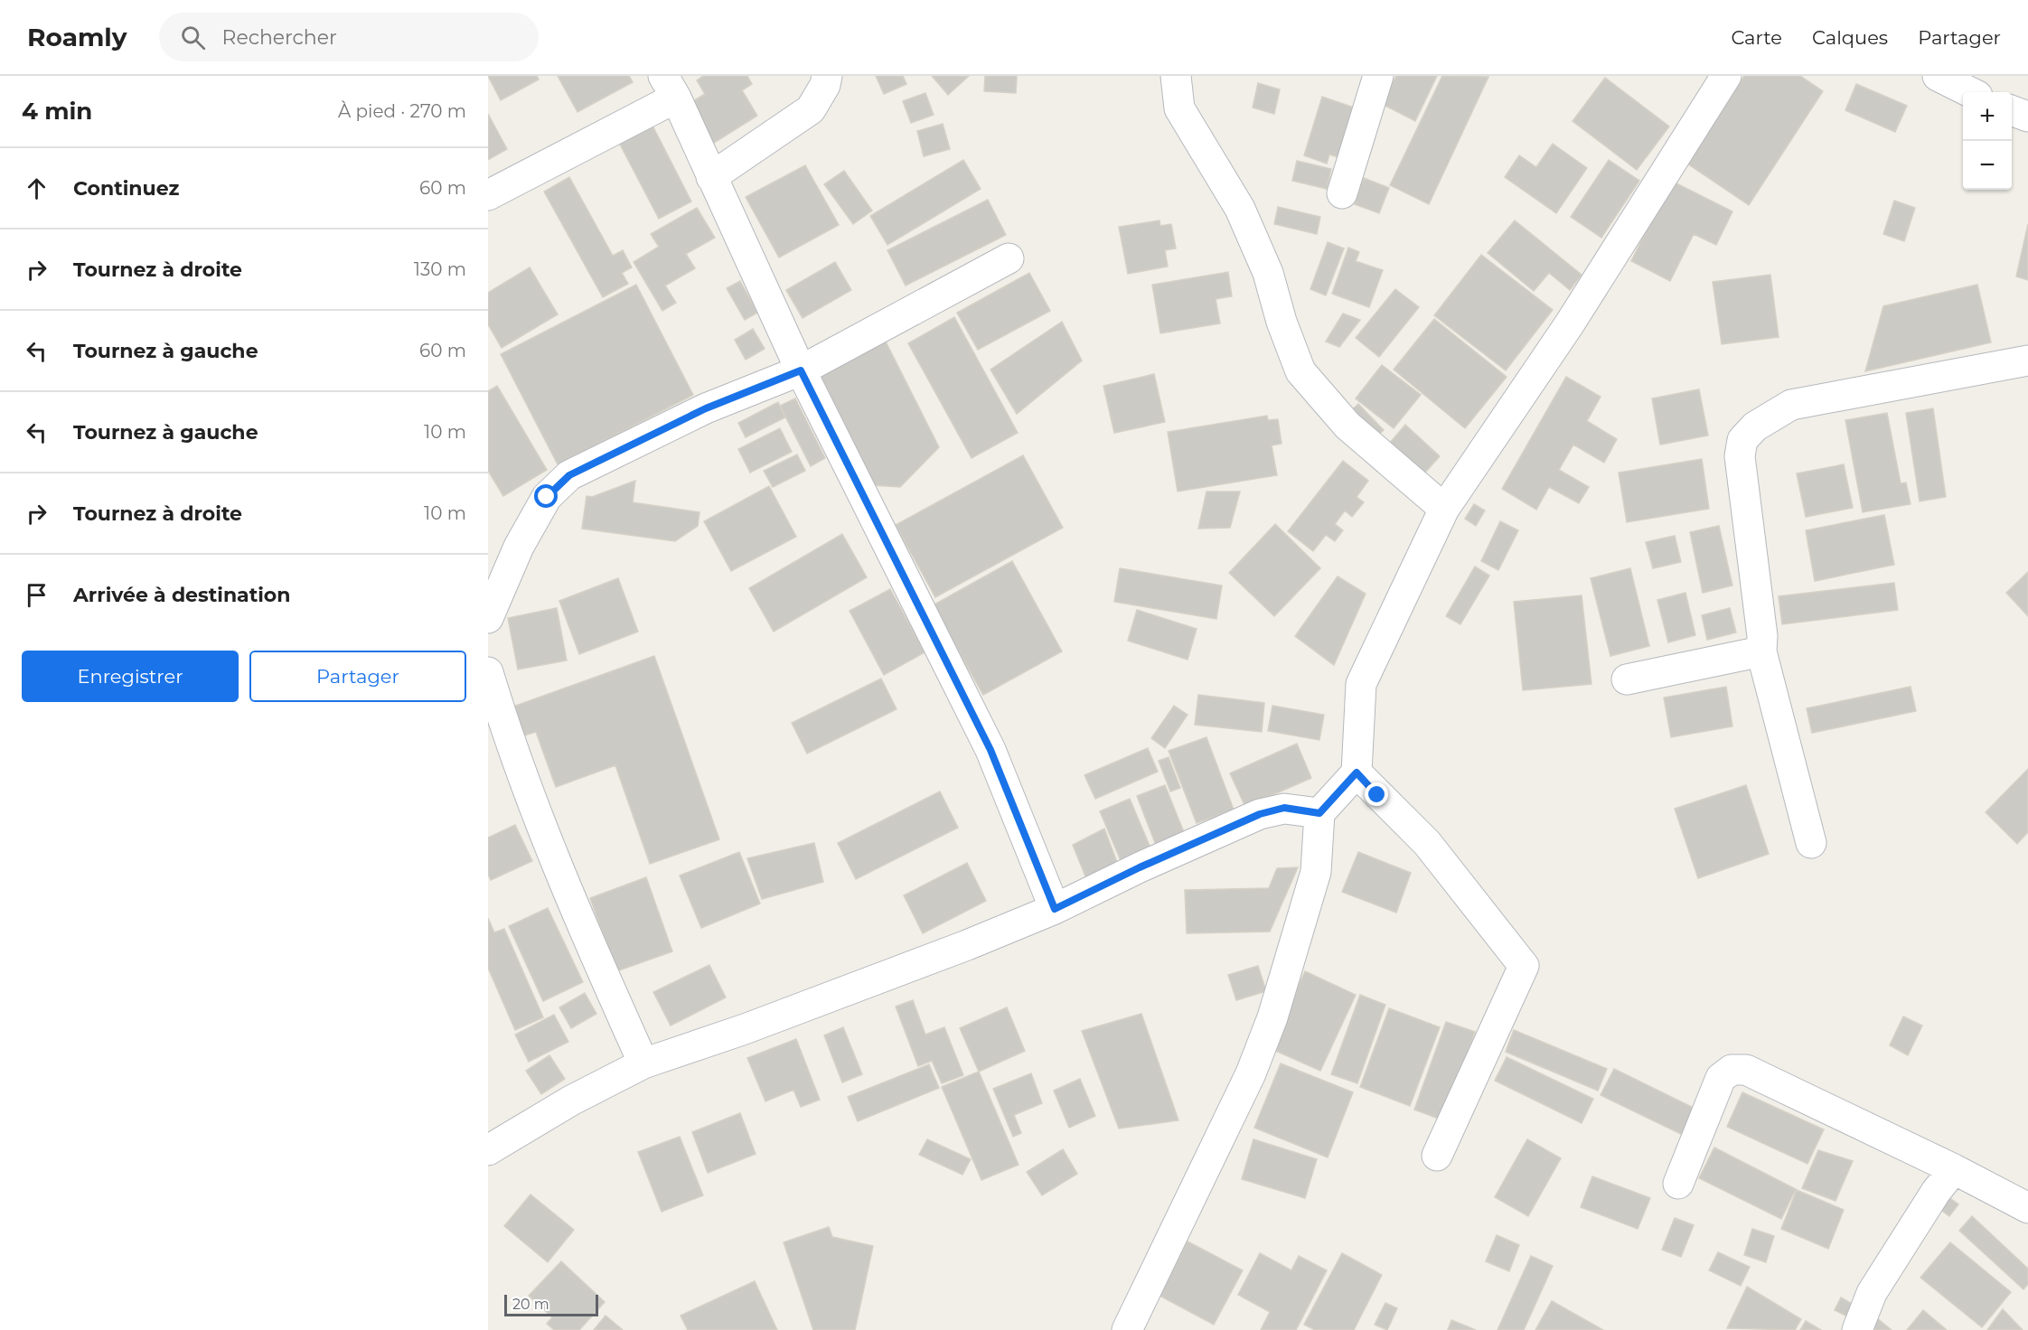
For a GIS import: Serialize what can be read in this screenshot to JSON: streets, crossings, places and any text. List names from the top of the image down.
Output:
{
  "scale_bar": "20 m",
  "page": {
    "header": "Roamly",
    "search": "Rechercher",
    "nav": ["Carte", "Calques", "Partager"],
    "heading": ["4 min", "À pied · 270 m"],
    "map_buttons": ["+", "−"],
    "list": [
      ["Continuez", "60 m"],
      ["Tournez à droite", "130 m"],
      ["Tournez à gauche", "60 m"],
      ["Tournez à gauche", "10 m"],
      ["Tournez à droite", "10 m"],
      "Arrivée à destination"
    ],
    "buttons": ["Enregistrer", "Partager"],
    "scale": "20 m"
  }
}
